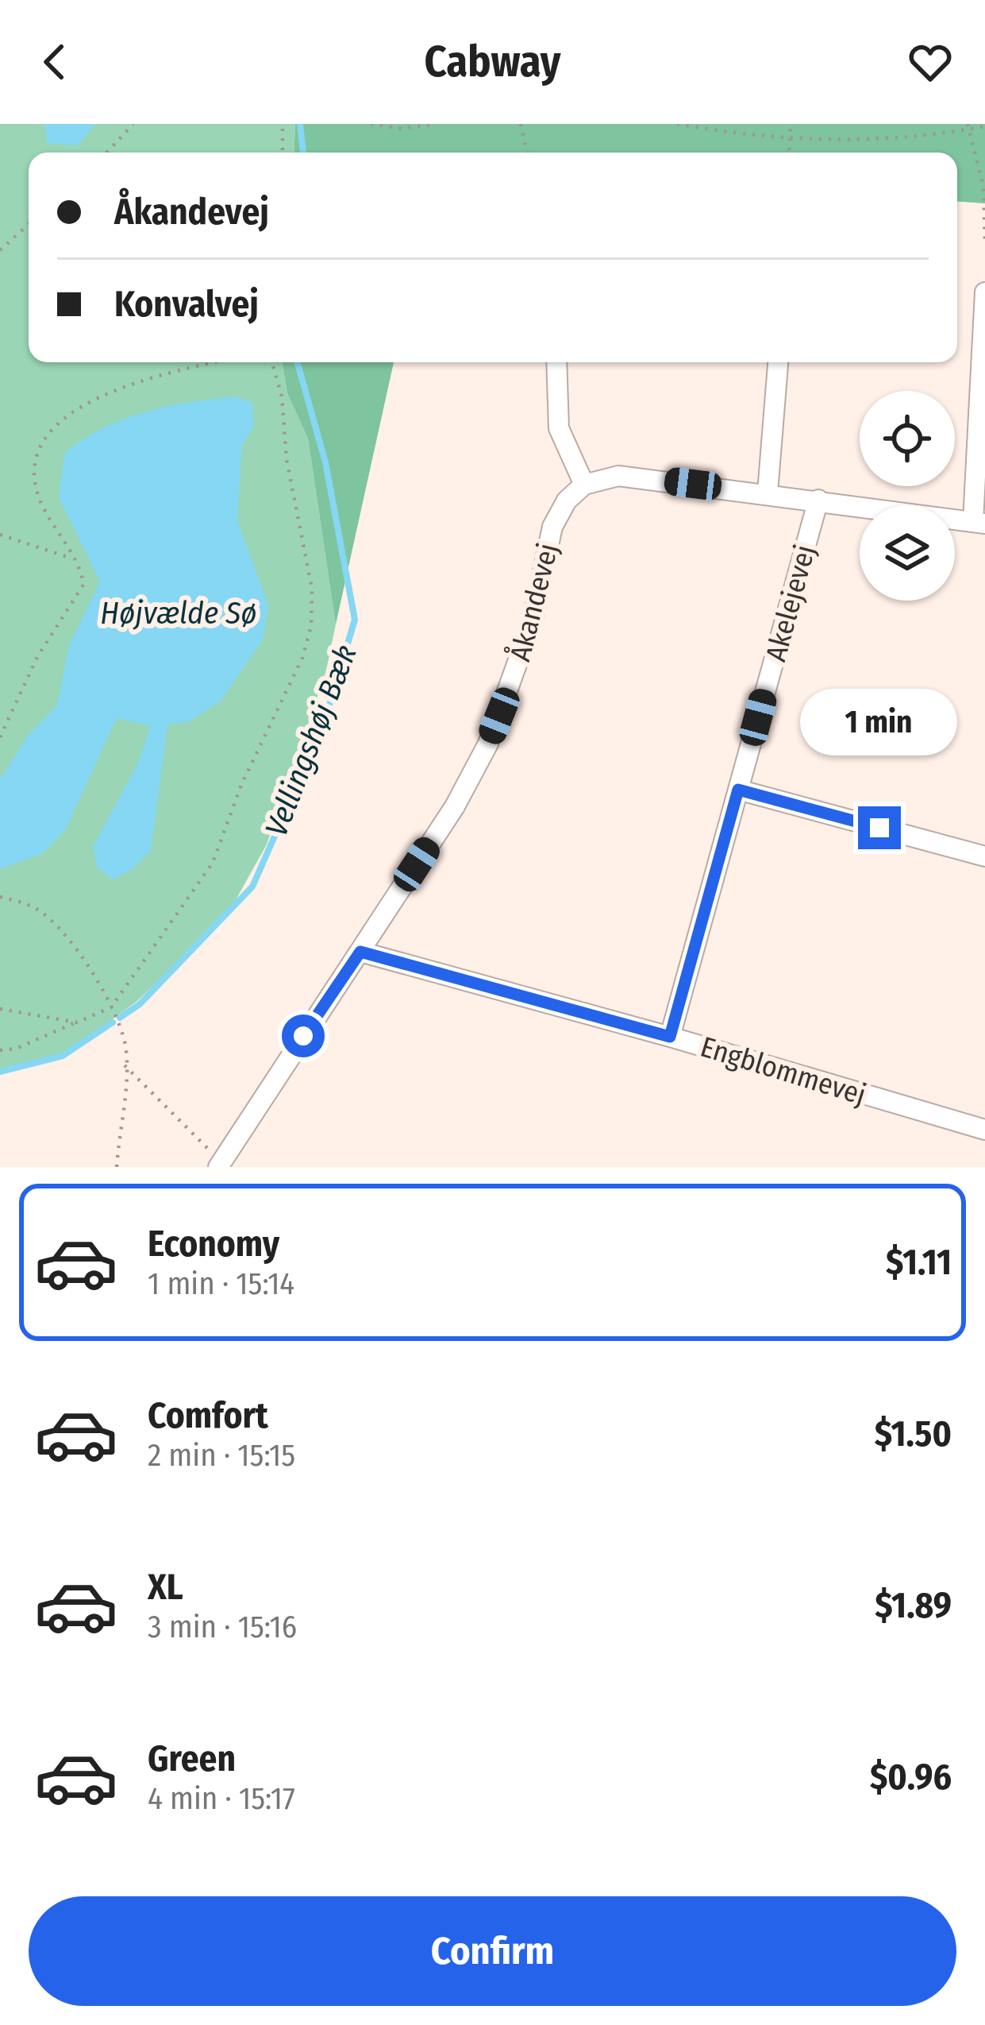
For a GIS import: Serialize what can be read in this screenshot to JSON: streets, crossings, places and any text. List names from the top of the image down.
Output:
{
  "streets": {
    "street": ["Åkandevej", "Akelejevej", "Engblommevej"]
  },
  "crossings": [
    ["Åkandevej", "Engblommevej"],
    ["Akelejevej", "Engblommevej"]
  ],
  "water": ["Højvælde Sø", "Vellingshøj Bæk"],
  "page": {
    "header": "Cabway",
    "banner": ["Åkandevej", "Konvalvej"],
    "bubble": "1 min",
    "list": [
      {
        "name": "Economy",
        "note": "1 min · 15:14",
        "value": "$1.11"
      },
      {
        "name": "Comfort",
        "note": "2 min · 15:15",
        "value": "$1.50"
      },
      {
        "name": "XL",
        "note": "3 min · 15:16",
        "value": "$1.89"
      },
      {
        "name": "Green",
        "note": "4 min · 15:17",
        "value": "$0.96"
      }
    ],
    "buttons": "Confirm"
  }
}
